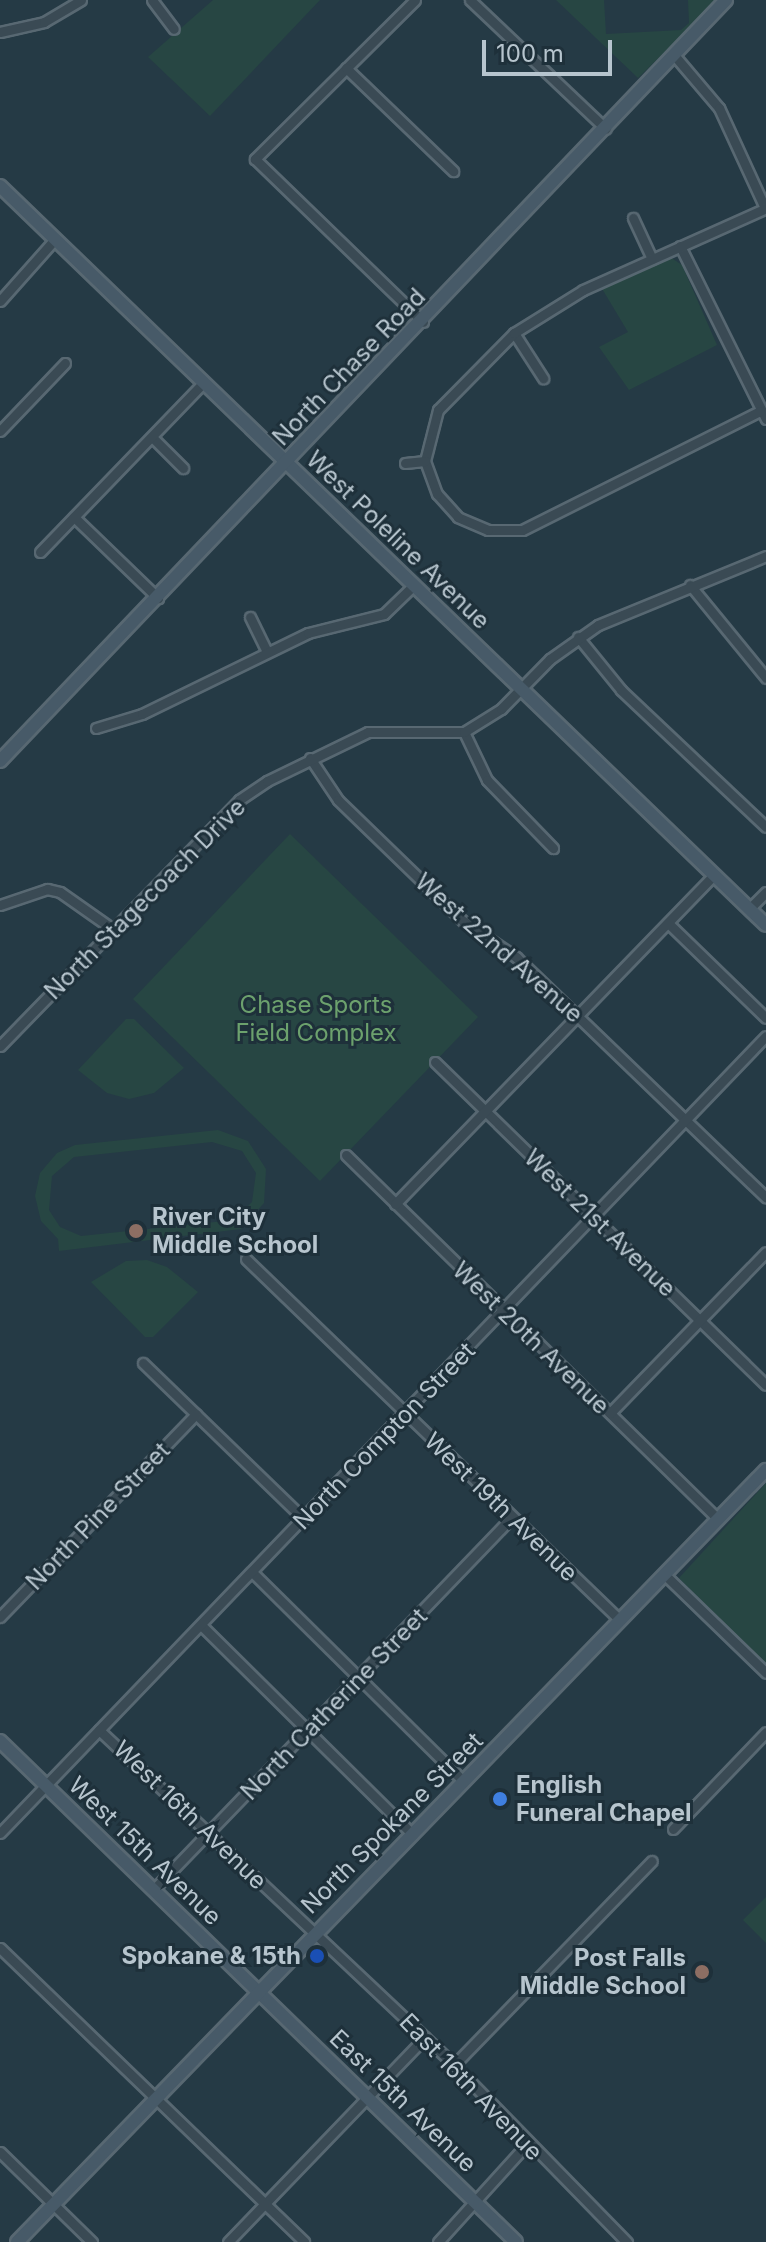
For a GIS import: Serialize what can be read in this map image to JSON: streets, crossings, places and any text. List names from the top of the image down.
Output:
{
  "streets": {
    "street": [
      "North Chase Road",
      "West Poleline Avenue",
      "North Stagecoach Drive",
      "West 22nd Avenue",
      "West 21st Avenue",
      "West 20th Avenue",
      "North Compton Street",
      "West 19th Avenue",
      "North Pine Street",
      "North Catherine Street",
      "West 16th Avenue",
      "North Spokane Street",
      "West 15th Avenue",
      "East 16th Avenue",
      "East 15th Avenue"
    ]
  },
  "crossings": [
    ["North Chase Road", "West Poleline Avenue"],
    ["North Stagecoach Drive", "West 22nd Avenue"],
    ["West 22nd Avenue", "North Compton Street"],
    ["West 21st Avenue", "North Compton Street"],
    ["West 20th Avenue", "North Compton Street"],
    ["West 20th Avenue", "North Spokane Street"],
    ["North Compton Street", "West 19th Avenue"],
    ["North Compton Street", "West 16th Avenue"],
    ["North Compton Street", "West 15th Avenue"],
    ["West 19th Avenue", "North Catherine Street"],
    ["West 19th Avenue", "North Spokane Street"],
    ["North Catherine Street", "West 16th Avenue"],
    ["North Catherine Street", "West 15th Avenue"],
    ["West 16th Avenue", "North Spokane Street"],
    ["West 16th Avenue", "East 16th Avenue"],
    ["North Spokane Street", "West 15th Avenue"],
    ["North Spokane Street", "East 16th Avenue"],
    ["North Spokane Street", "East 15th Avenue"],
    ["West 15th Avenue", "East 15th Avenue"]
  ],
  "parks": ["Chase Sports Field Complex"],
  "places": [
    "River City Middle School",
    "English Funeral Chapel",
    "Spokane & 15th",
    "Post Falls Middle School"
  ],
  "scale_bar": "100 m"
}
